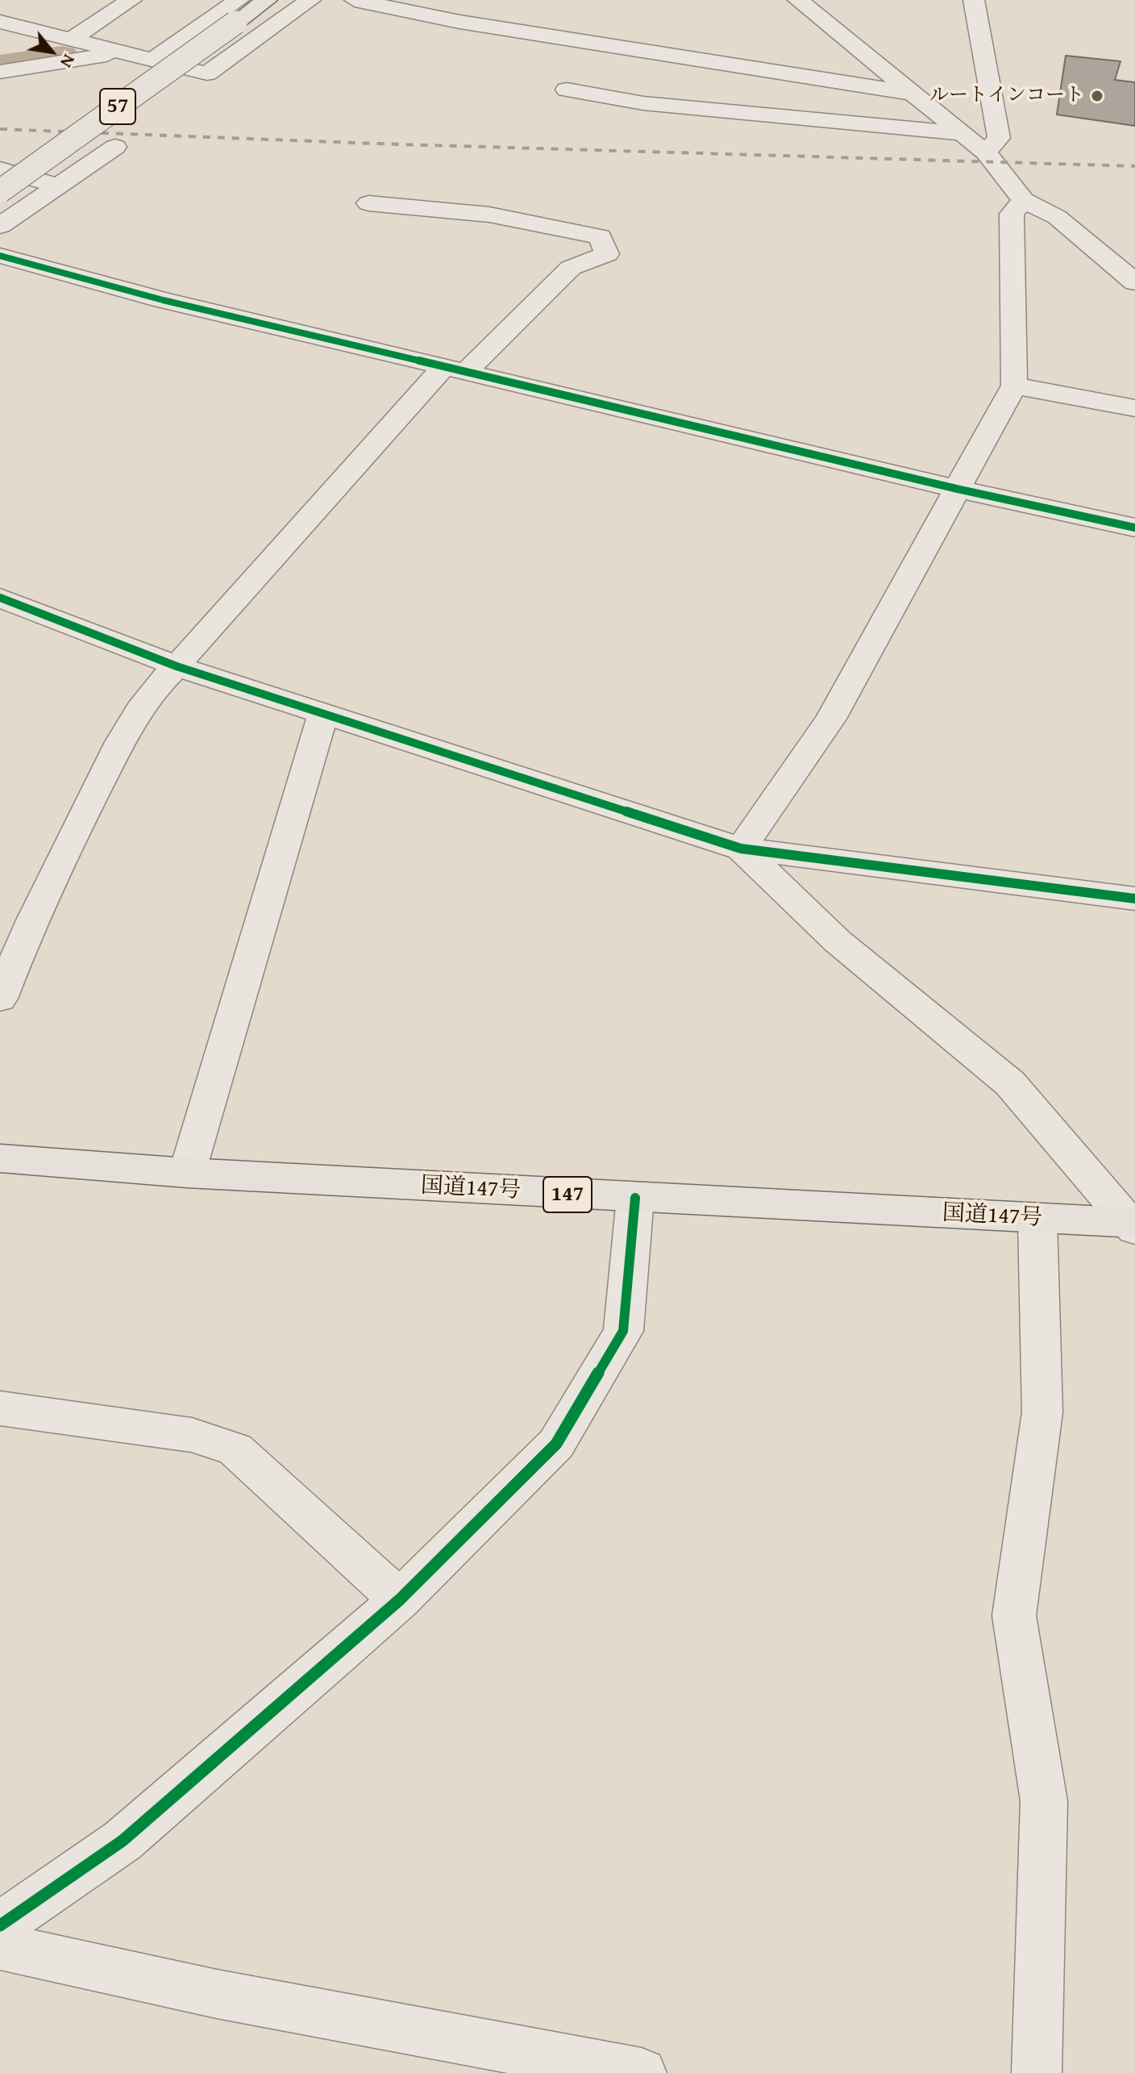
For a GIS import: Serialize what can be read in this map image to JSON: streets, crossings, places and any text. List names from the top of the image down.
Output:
{
  "streets": {
    "main road": ["57", "国道147号", "147"]
  },
  "places": ["ルートインコート"],
  "north": "bottom right"
}
